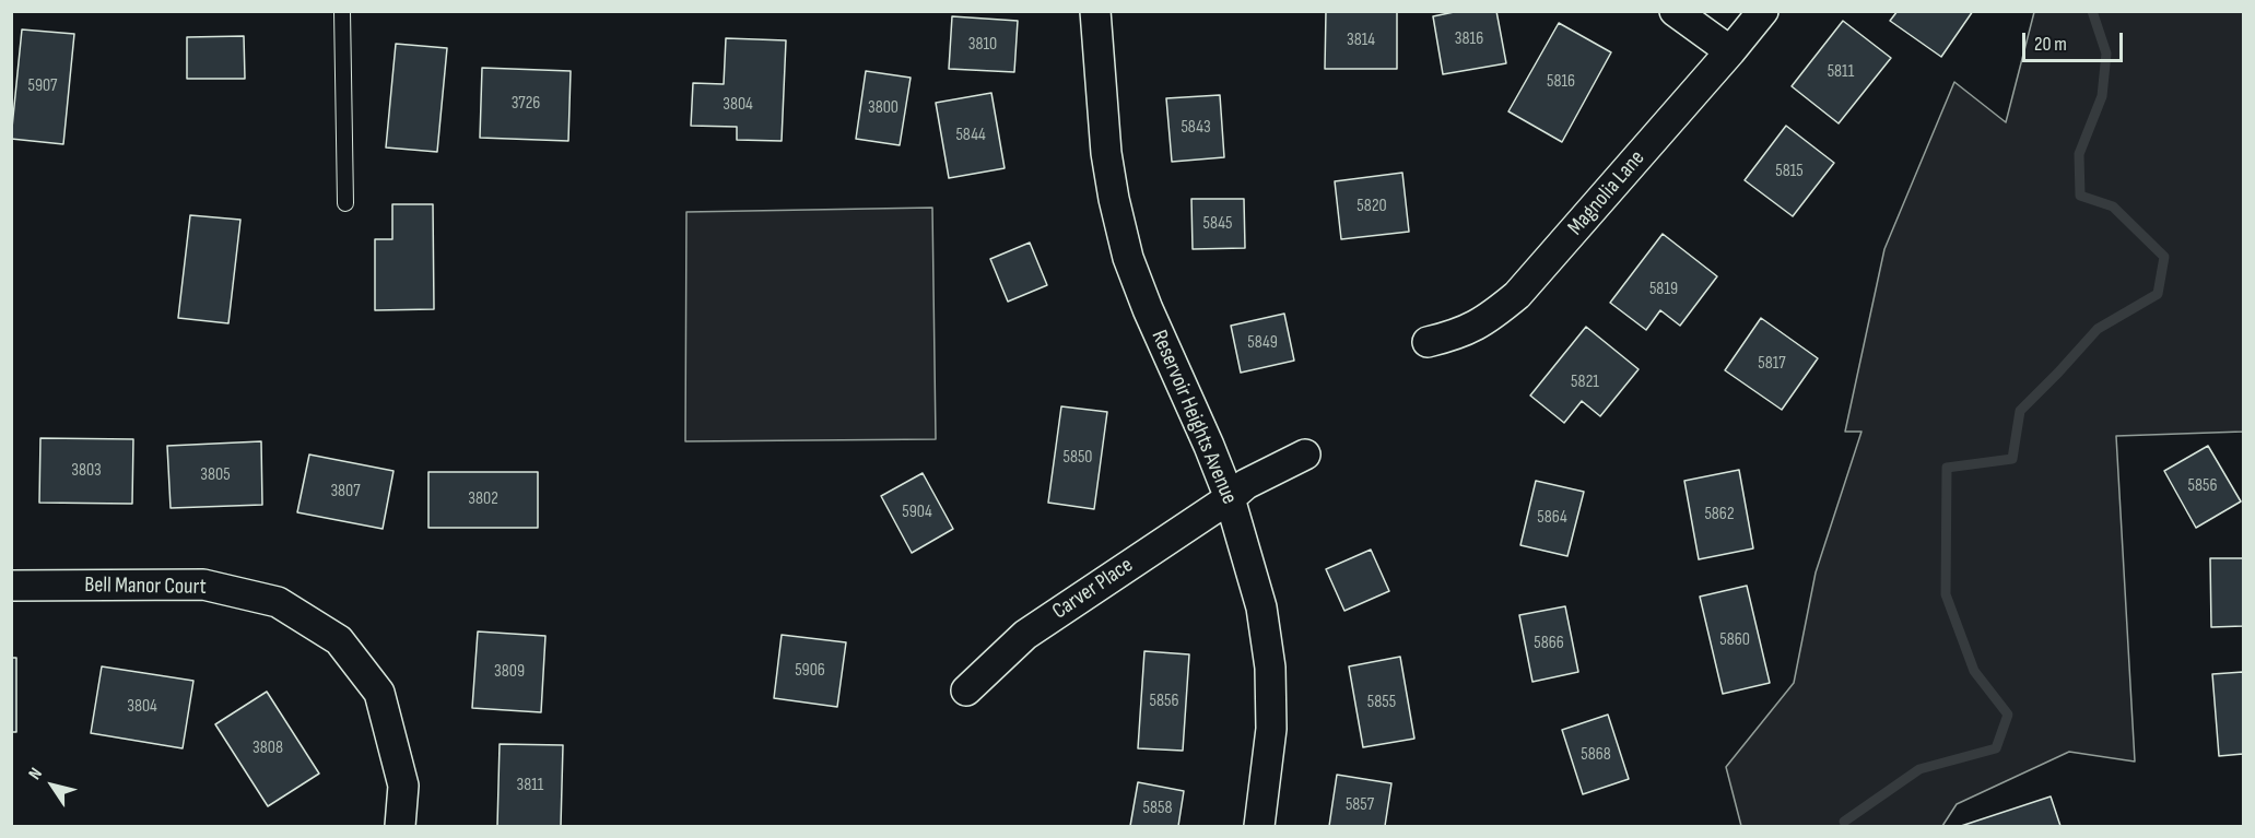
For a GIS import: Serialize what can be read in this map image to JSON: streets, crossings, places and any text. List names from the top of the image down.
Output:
{
  "streets": {
    "street": [
      "Magnolia Lane",
      "Reservoir Heights Avenue",
      "Bell Manor Court",
      "Carver Place"
    ]
  },
  "crossings": [
    ["Reservoir Heights Avenue", "Carver Place"]
  ],
  "house_numbers": [
    "3816",
    "3814",
    "3810",
    "5811",
    "5816",
    "5907",
    "3726",
    "3804",
    "3800",
    "5843",
    "5844",
    "5815",
    "5820",
    "5845",
    "5819",
    "5849",
    "5817",
    "5821",
    "5850",
    "3803",
    "3805",
    "5856",
    "3807",
    "3802",
    "5904",
    "5862",
    "5864",
    "5860",
    "5866",
    "5906",
    "3809",
    "5856",
    "5855",
    "3804",
    "3808",
    "5868",
    "3811",
    "5857",
    "5858"
  ],
  "scale_bar": "20 m",
  "north": "top left"
}
